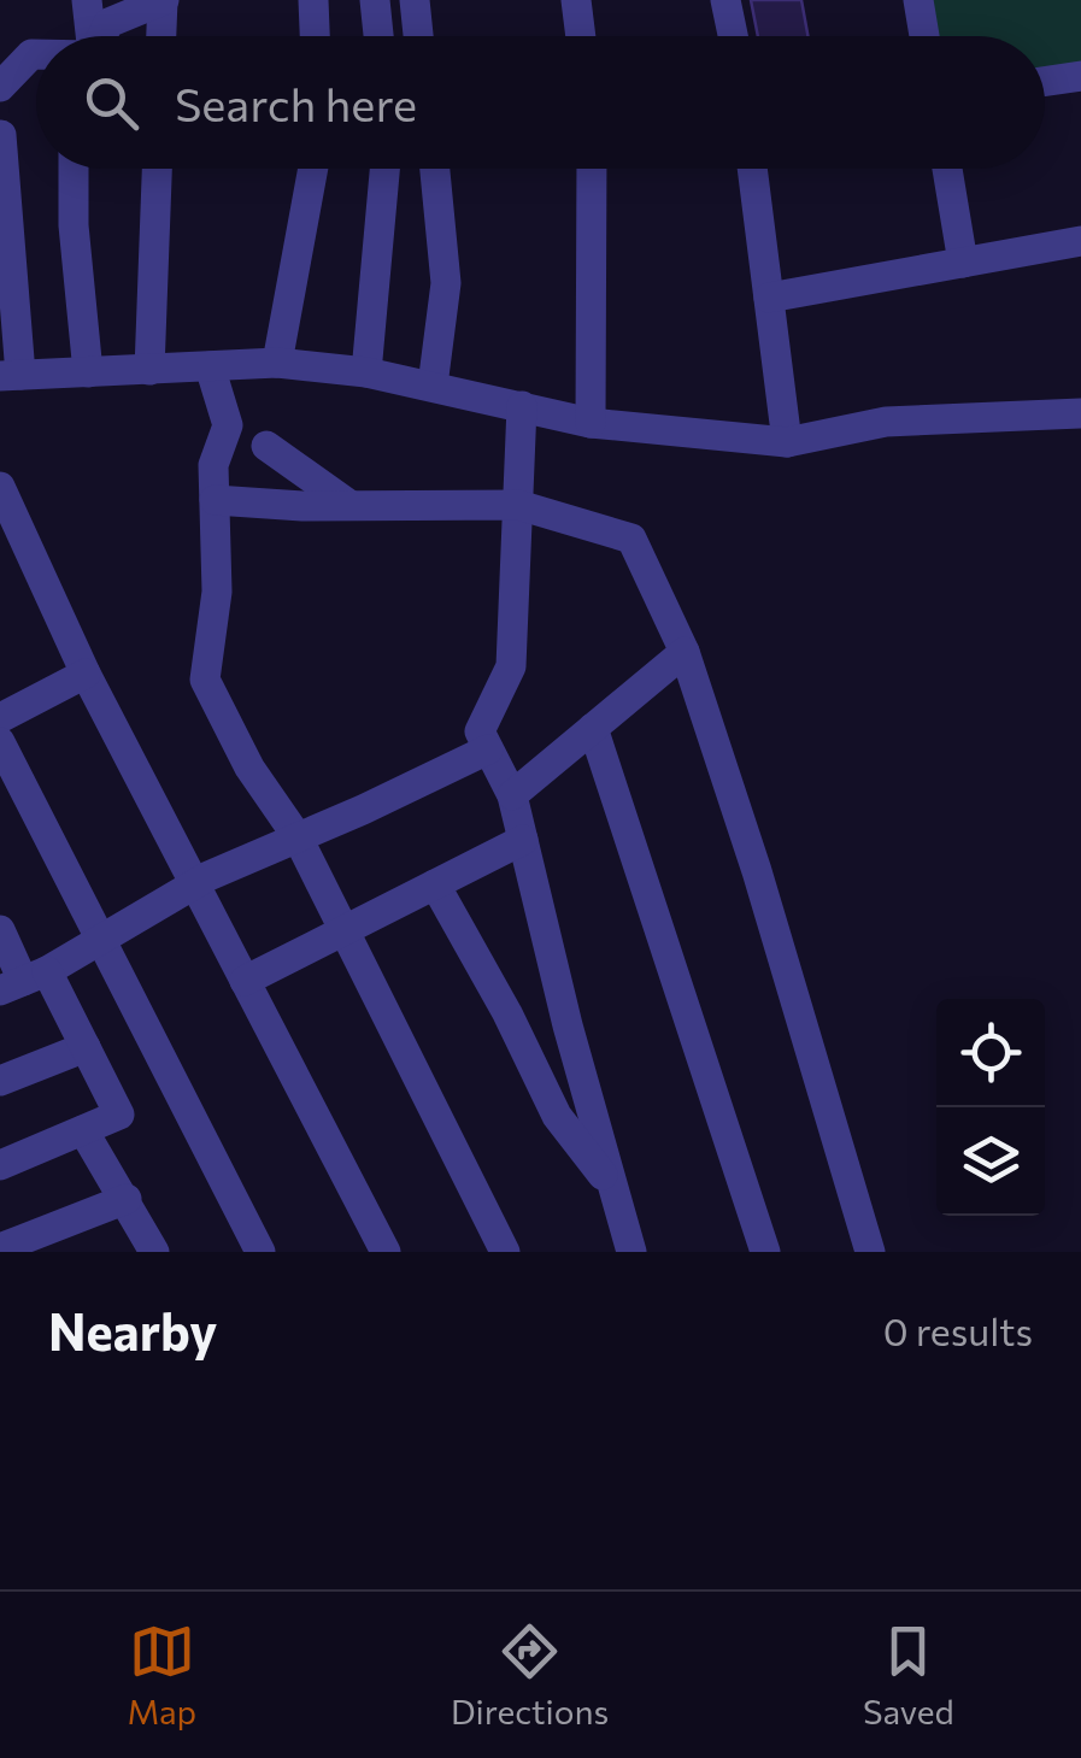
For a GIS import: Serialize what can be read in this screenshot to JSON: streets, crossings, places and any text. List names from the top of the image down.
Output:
{
  "page": {
    "search": "Search here",
    "heading": ["Nearby", "0 results"],
    "nav": ["Map", "Directions", "Saved"]
  }
}
